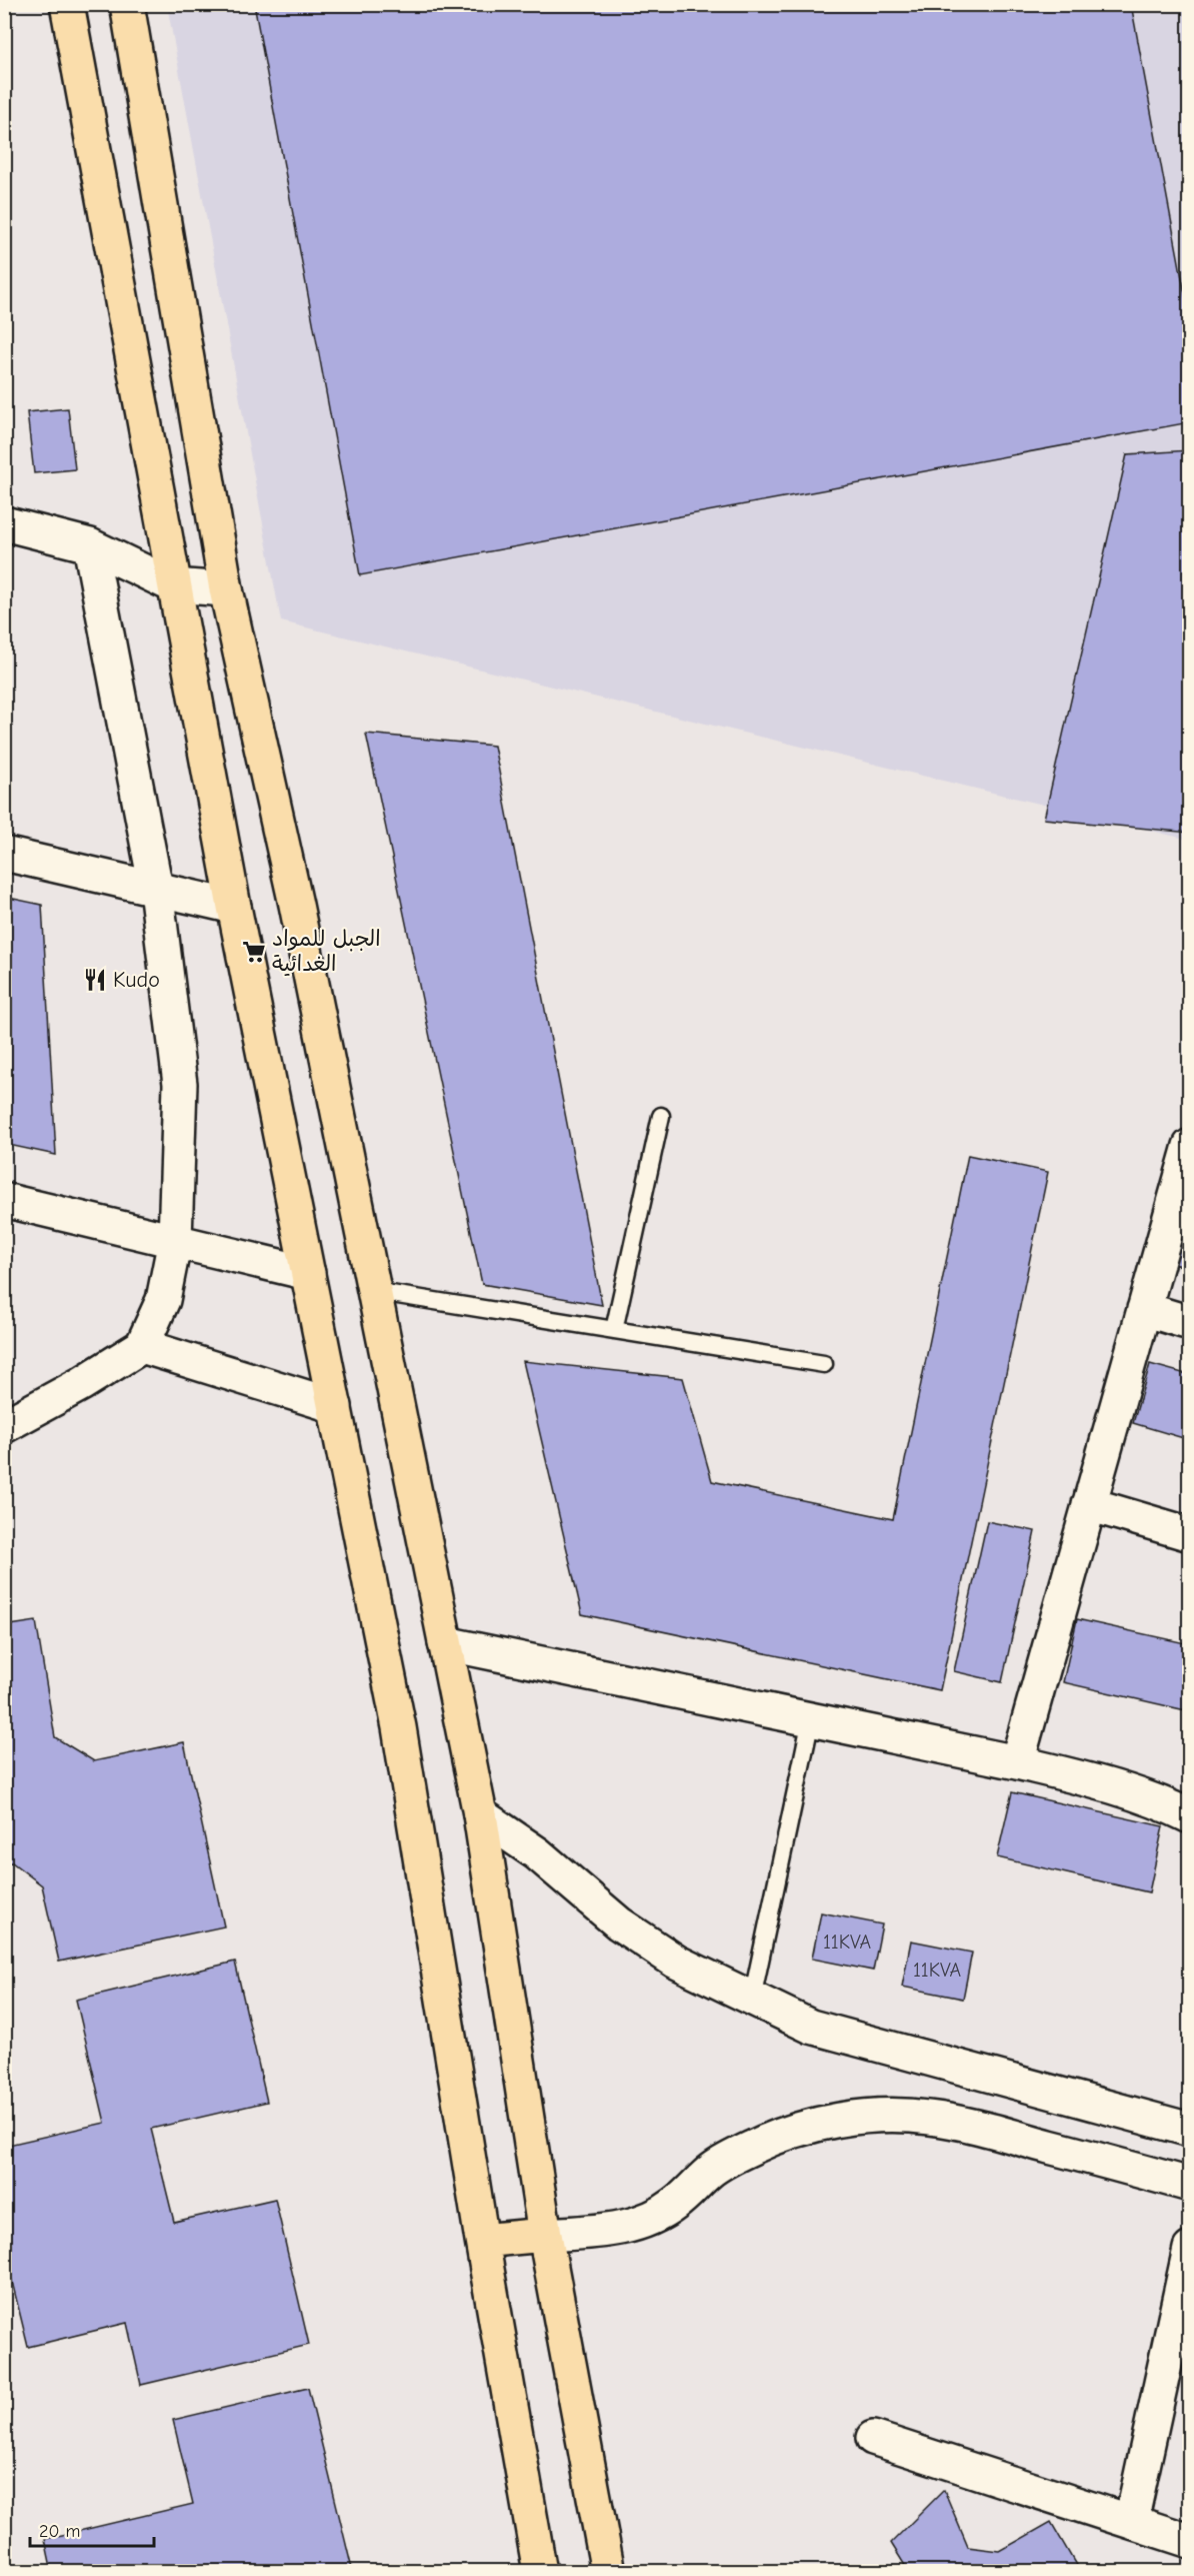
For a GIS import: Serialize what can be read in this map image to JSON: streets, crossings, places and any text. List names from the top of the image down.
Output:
{
  "places": {
    "supermarket": ["الجبل للمواد الغدائية"],
    "restaurant": ["Kudo"]
  },
  "house_numbers": ["11KVA", "11KVA"],
  "scale_bar": "20 m"
}
